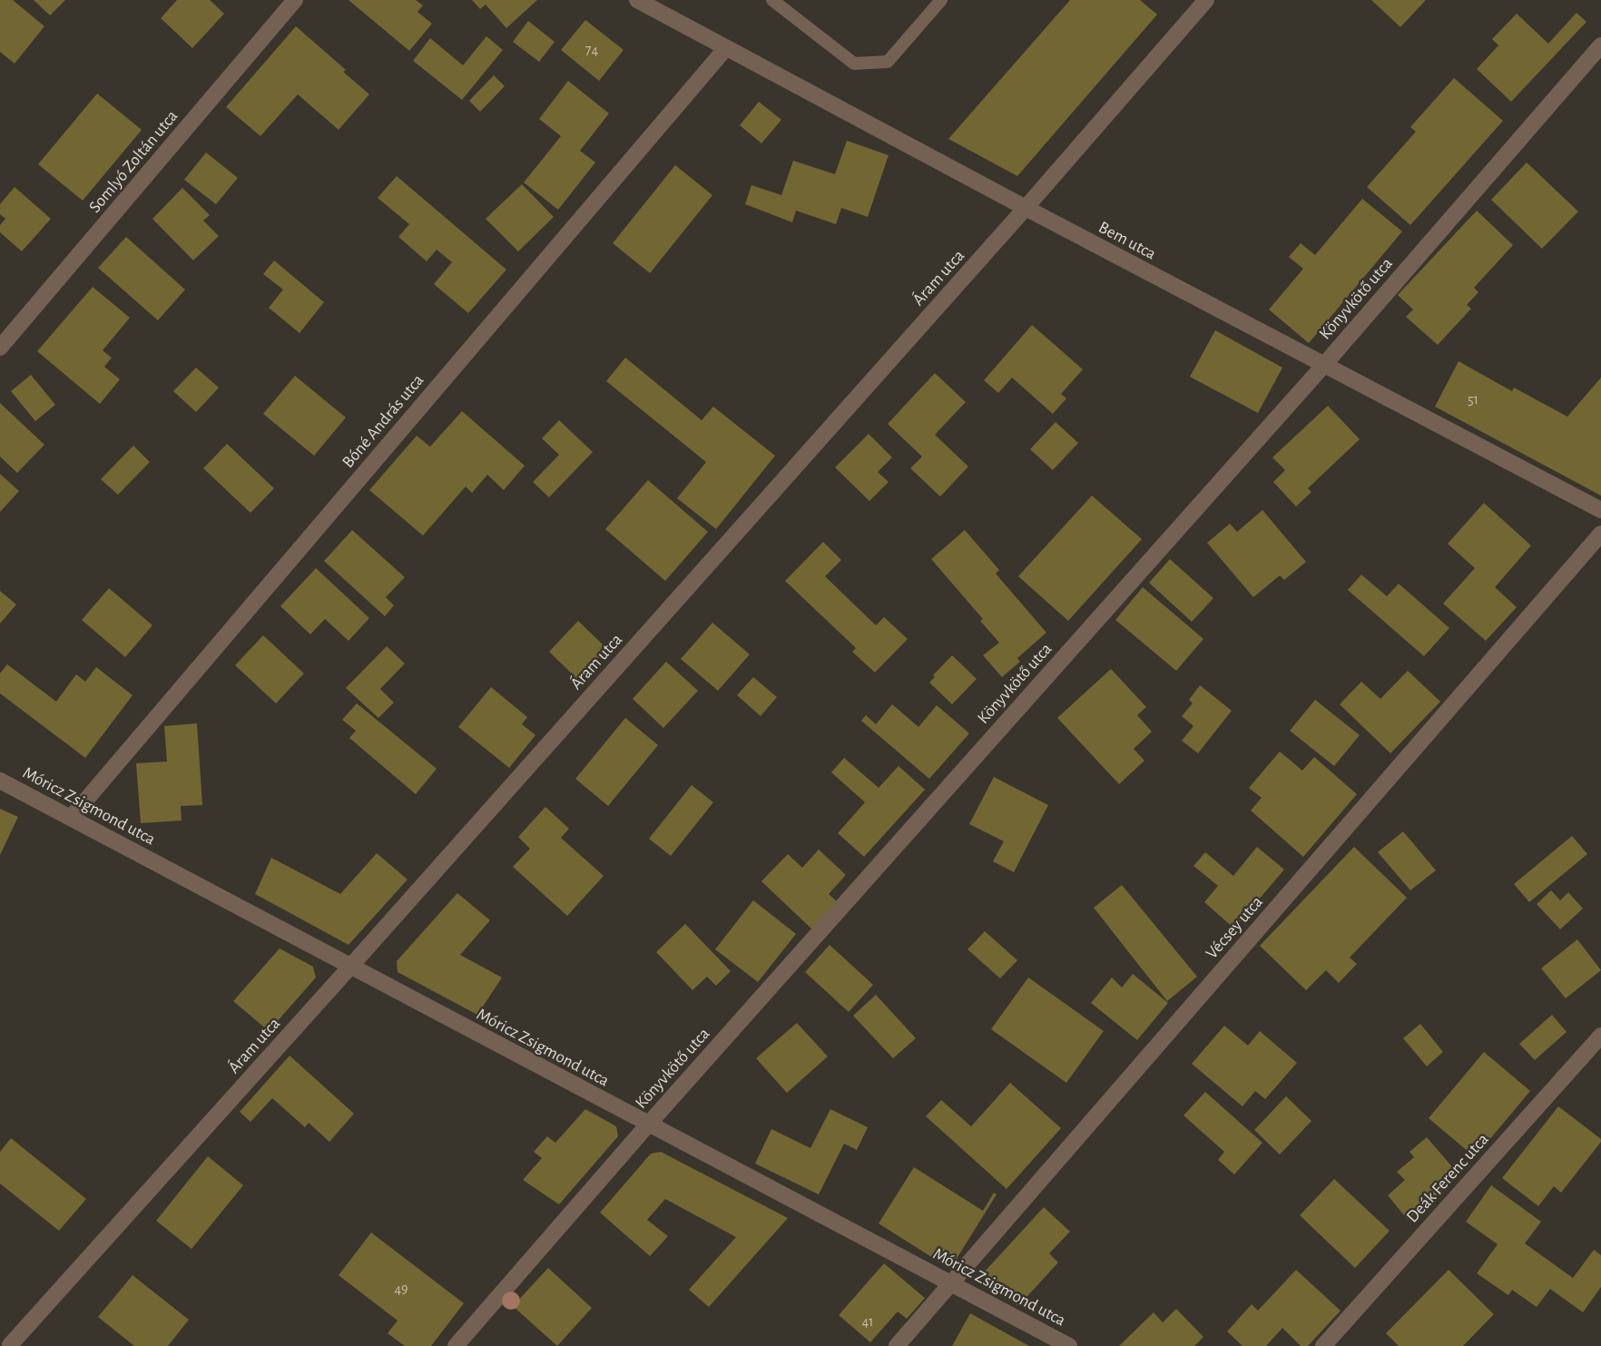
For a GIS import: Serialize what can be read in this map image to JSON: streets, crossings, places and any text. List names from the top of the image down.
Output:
{
  "streets": {
    "street": [
      "Somlyó Zoltán utca",
      "Bem utca",
      "Áram utca",
      "Könyvkötő utca",
      "Bóné András utca",
      "Móricz Zsigmond utca",
      "Vécsey utca",
      "Deák Ferenc utca"
    ]
  },
  "crossings": [
    ["Bem utca", "Áram utca"],
    ["Bem utca", "Könyvkötő utca"],
    ["Bem utca", "Bóné András utca"],
    ["Áram utca", "Móricz Zsigmond utca"],
    ["Könyvkötő utca", "Móricz Zsigmond utca"],
    ["Bóné András utca", "Móricz Zsigmond utca"],
    ["Móricz Zsigmond utca", "Vécsey utca"]
  ],
  "house_numbers": [
    "74",
    "51",
    "49",
    "41"
  ]
}
